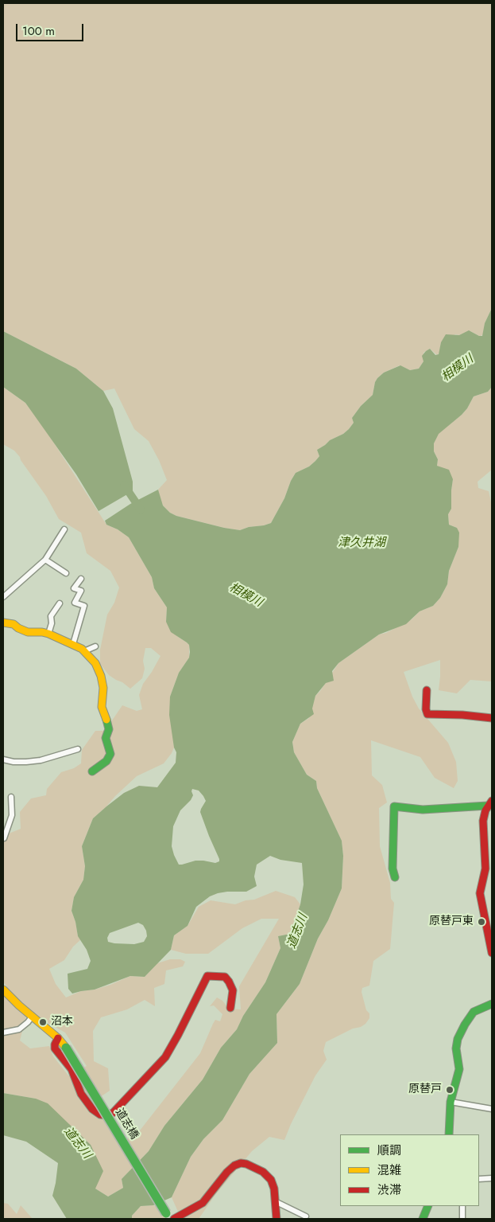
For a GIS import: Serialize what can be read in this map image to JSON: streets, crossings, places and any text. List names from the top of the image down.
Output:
{
  "streets": {
    "main road": ["道志橋"]
  },
  "water": ["相模川", "津久井湖", "道志川"],
  "places": ["原替戸東", "沼本", "原替戸"],
  "legend": ["順調", "混雑", "渋滞"],
  "scale_bar": "100 m"
}
